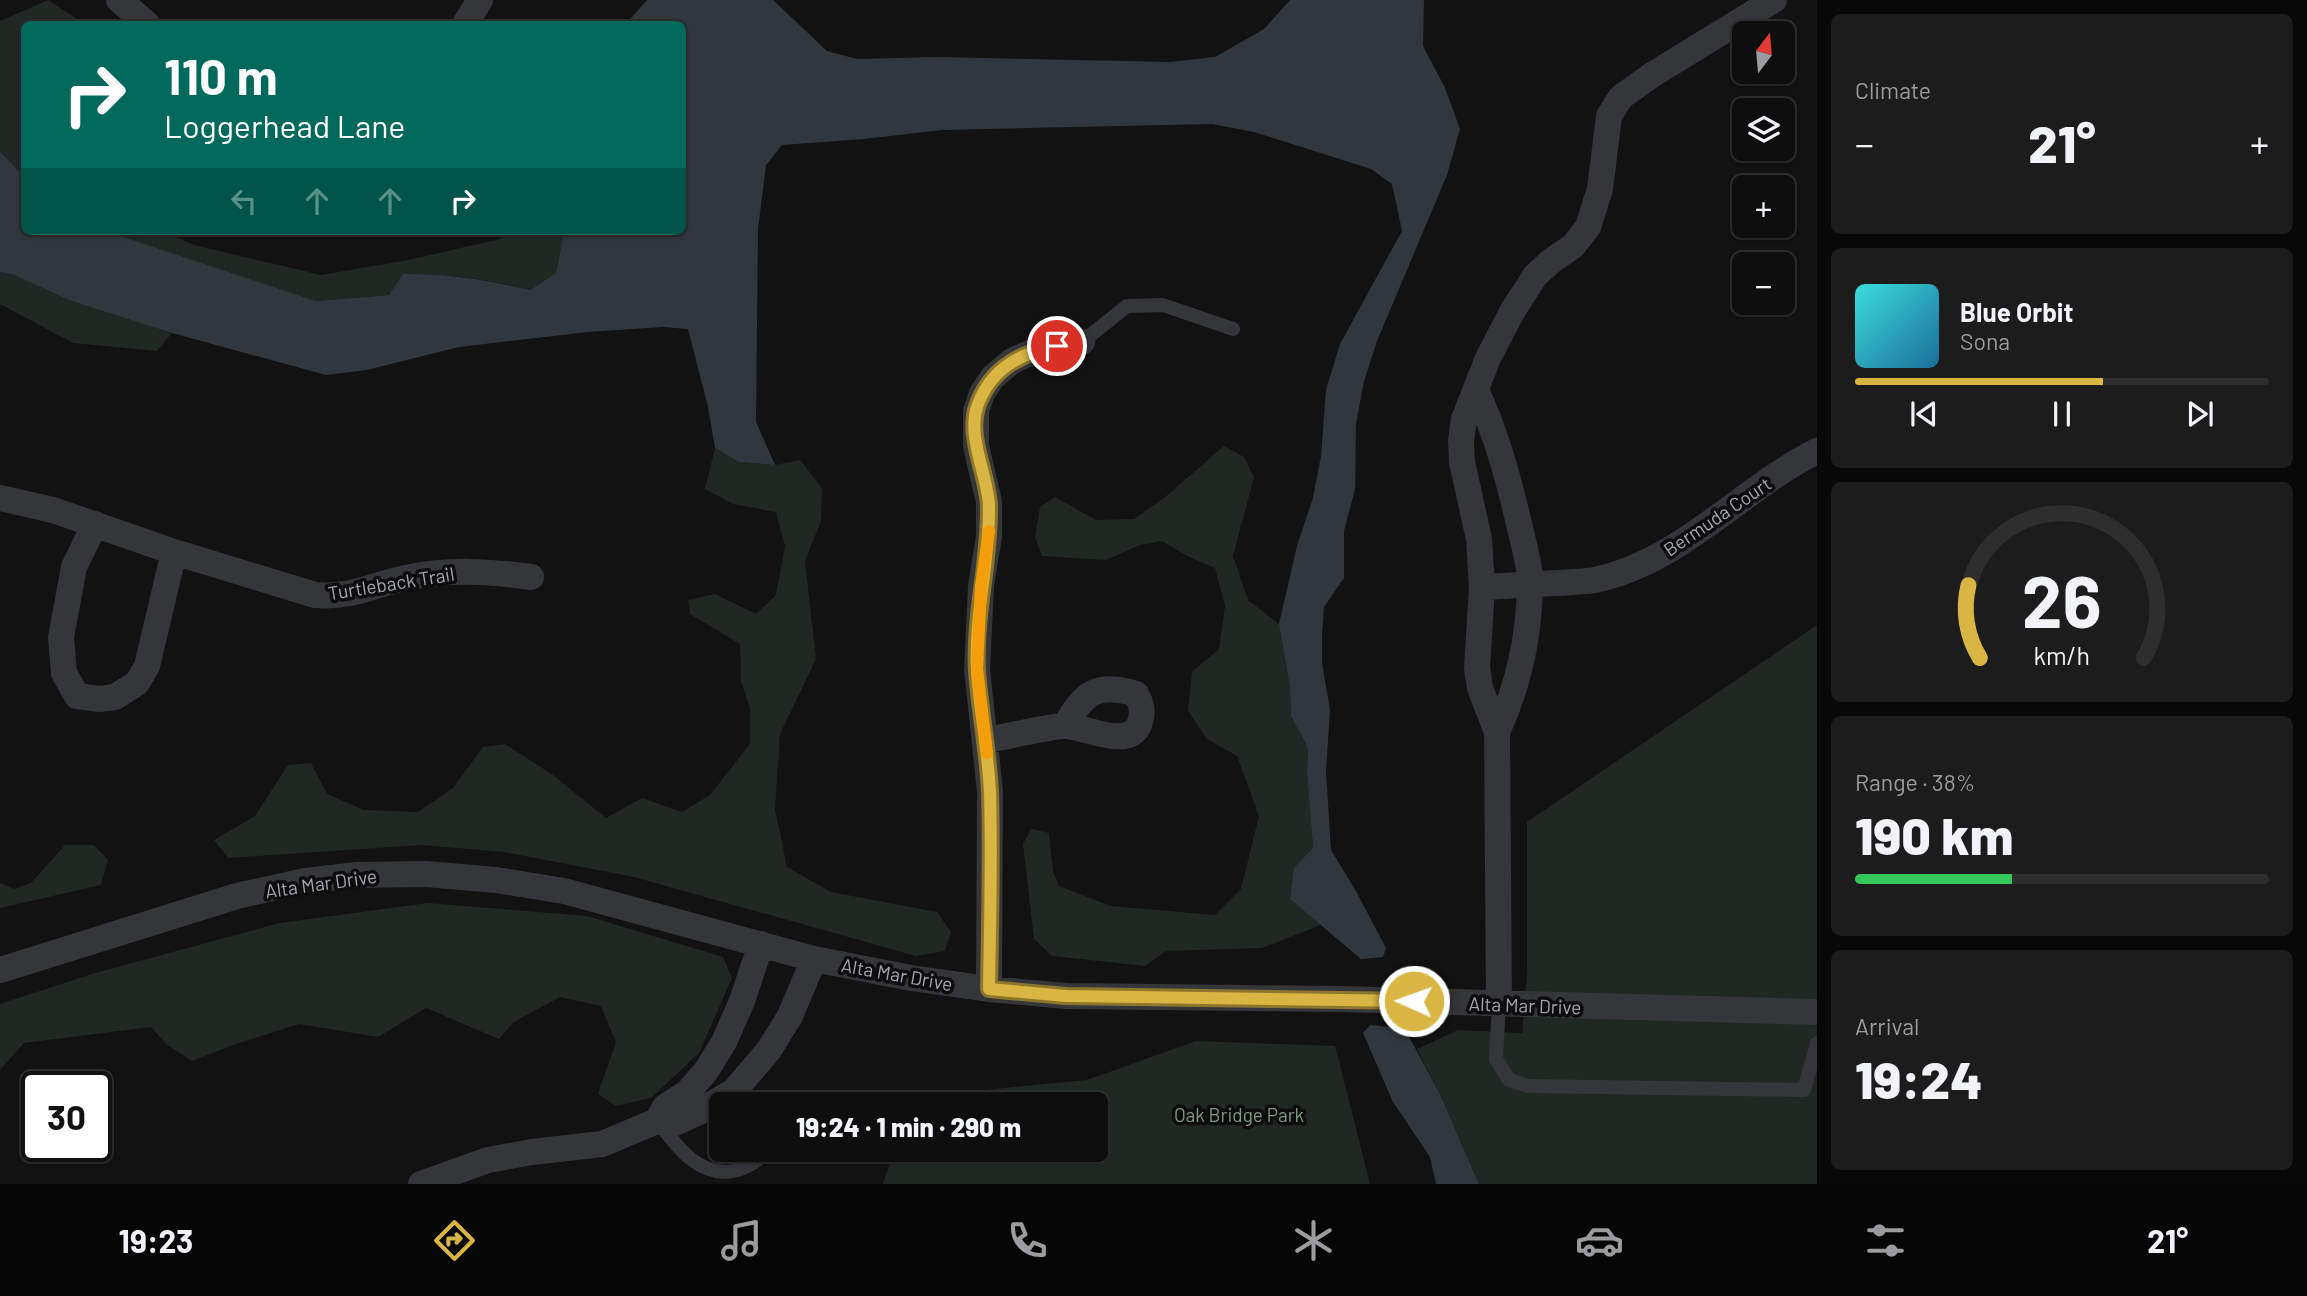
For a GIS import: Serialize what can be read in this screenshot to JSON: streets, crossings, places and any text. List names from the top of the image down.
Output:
{
  "streets": {
    "street": ["Bermuda Court", "Turtleback Trail", "Alta Mar Drive"]
  },
  "parks": ["Oak Bridge Park"],
  "north": "top",
  "page": {
    "tile": [
      "Climate",
      ["Range · 38%", "190 km"],
      ["Arrival", "19:24"]
    ],
    "map_buttons": ["+", "−"],
    "turn": ["110 m", "Loggerhead Lane"],
    "heat": ["−", "21°", "+"],
    "song": ["Blue Orbit", "Sona"],
    "limit": "30",
    "trip": "19:24 · 1 min · 290 m",
    "tabs": ["19:23", "21°"],
    "gauge": ["26", "km/h"]
  }
}
